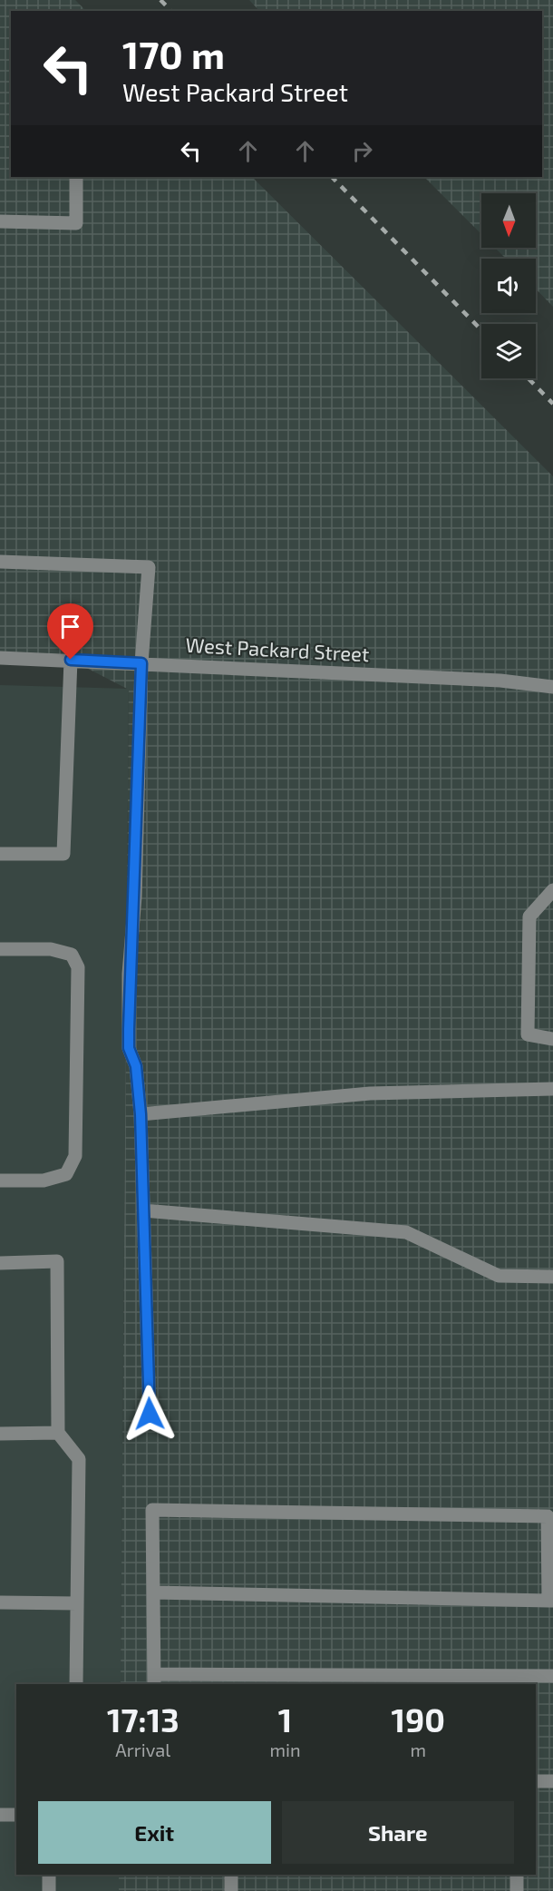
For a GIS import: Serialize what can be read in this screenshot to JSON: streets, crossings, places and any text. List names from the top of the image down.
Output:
{
  "streets": {
    "street": ["West Packard Street"]
  },
  "north": "bottom",
  "page": {
    "turn": ["170 m", "West Packard Street"],
    "eta": [
      "17:13",
      "Arrival",
      "1",
      "min",
      "190",
      "m"
    ],
    "buttons": ["Exit", "Share"]
  }
}
